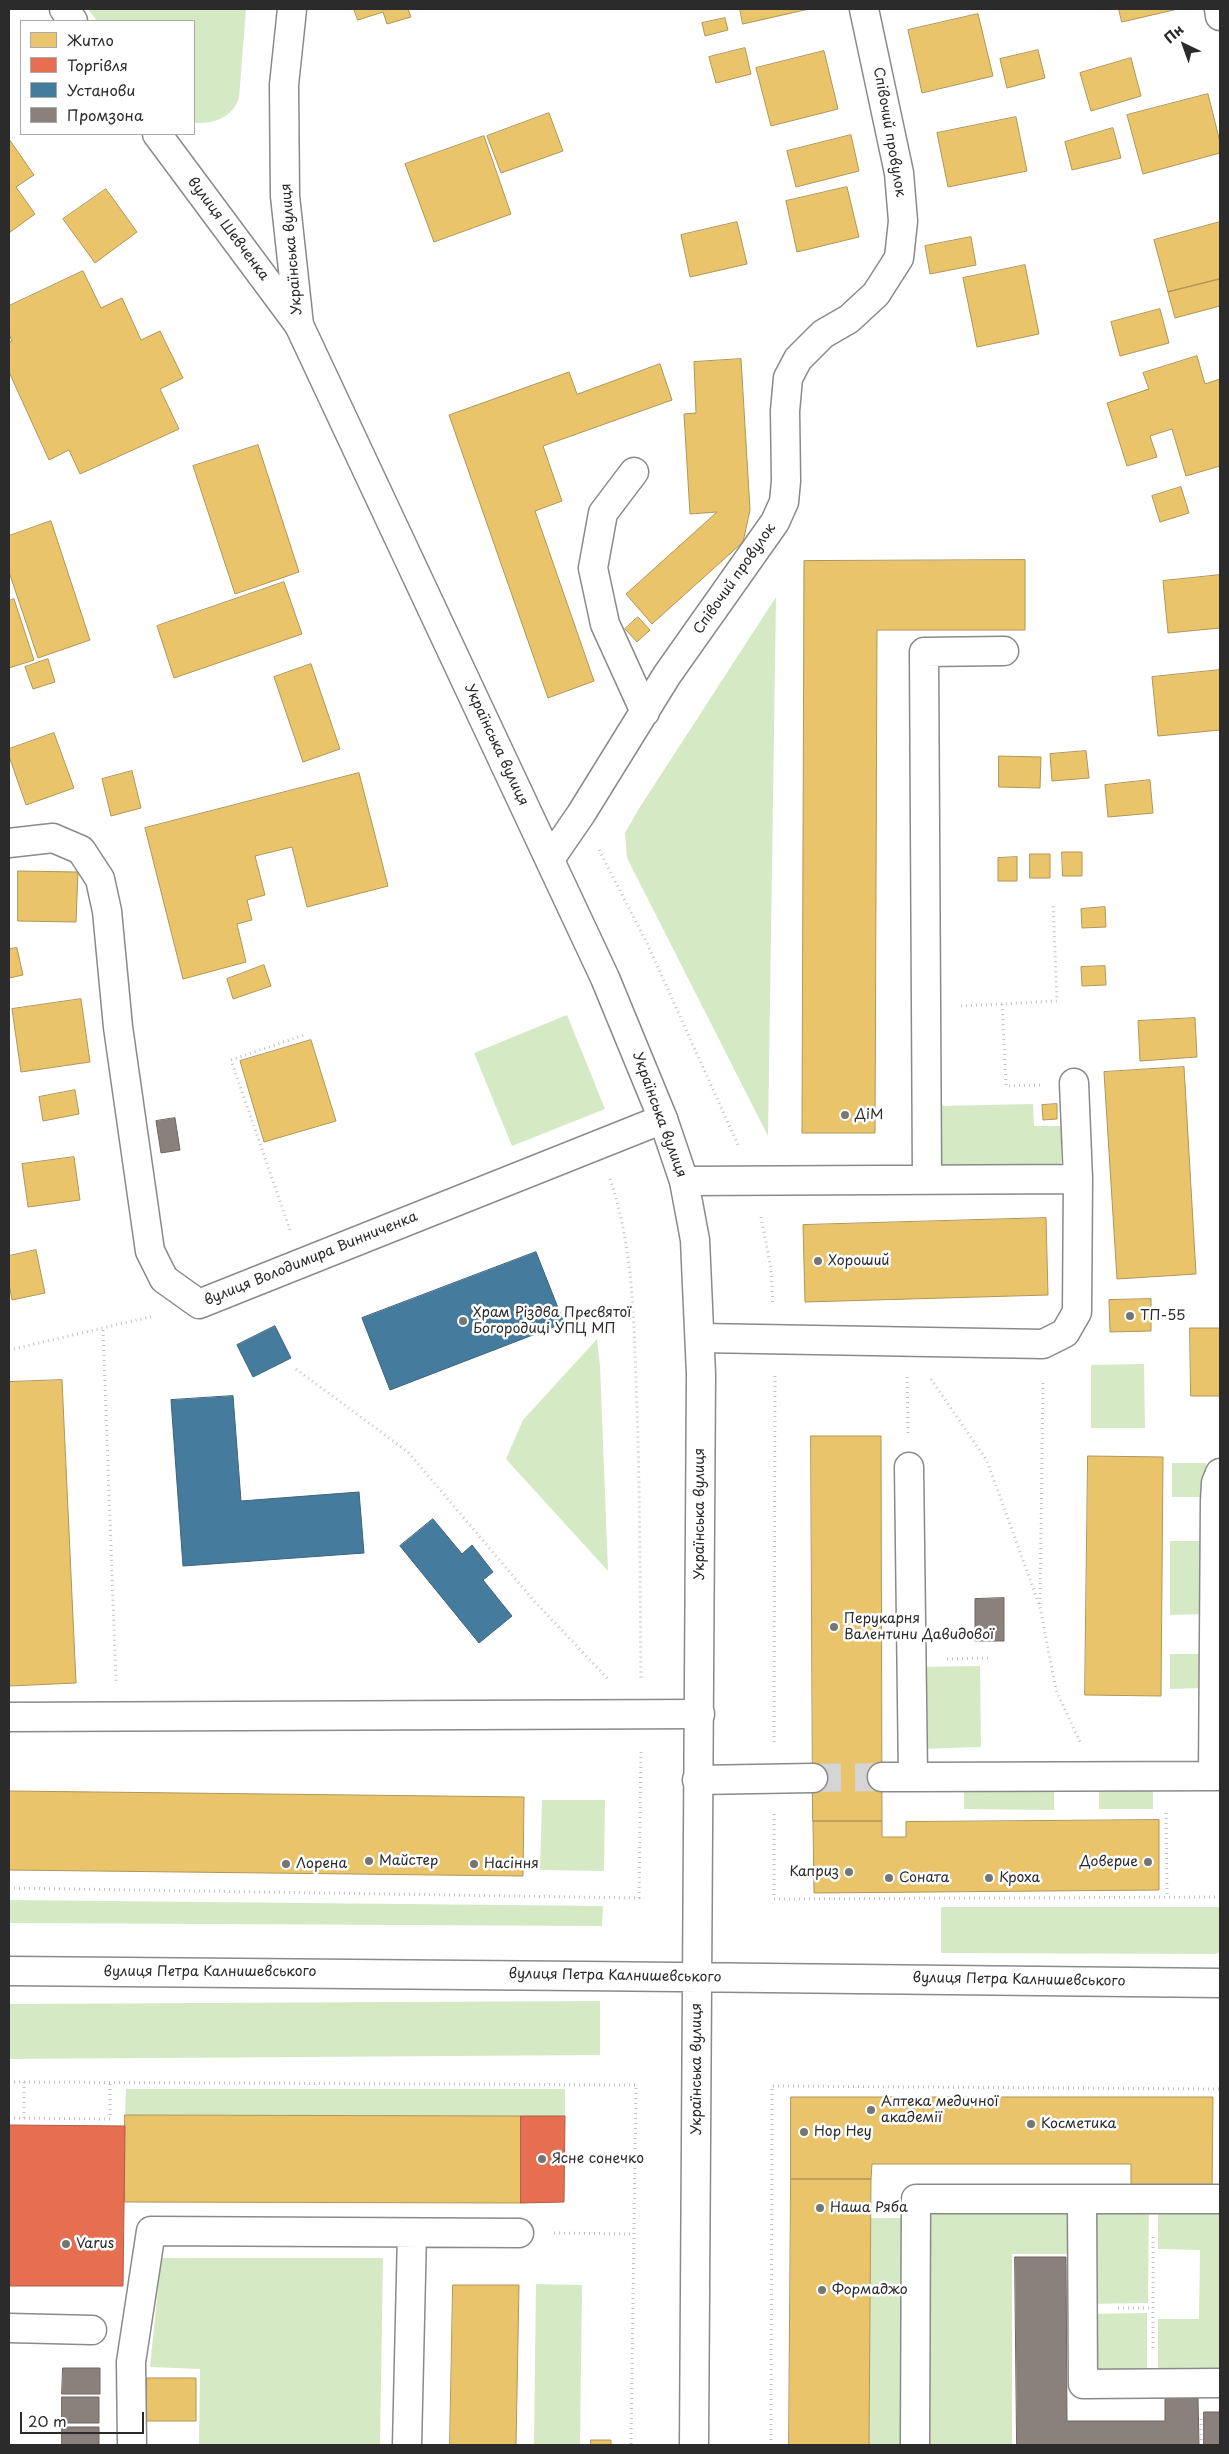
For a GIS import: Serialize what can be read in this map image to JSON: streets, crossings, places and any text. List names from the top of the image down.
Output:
{
  "streets": {
    "main road": [
      "Співочий провулок",
      "вулиця Шевченка",
      "Українська вулиця",
      "вулиця Володимира Винниченка",
      "вулиця Петра Калнишевського"
    ]
  },
  "crossings": [
    ["Співочий провулок", "Українська вулиця"],
    ["вулиця Шевченка", "Українська вулиця"],
    ["Українська вулиця", "вулиця Володимира Винниченка"],
    ["Українська вулиця", "вулиця Петра Калнишевського"]
  ],
  "places": [
    "ДіМ",
    "Хороший",
    "ТП-55",
    "Храм Різдва Пресвятої Богородиці УПЦ МП",
    "Перукарня Валентини Давидової",
    "Майстер",
    "Доверие",
    "Лорена",
    "Насіння",
    "Каприз",
    "Соната",
    "Кроха",
    "Аптека медичної академії",
    "Косметика",
    "Hop Hey",
    "Ясне сонечко",
    "Наша Ряба",
    "Varus",
    "Формаджо"
  ],
  "legend": [
    "Житло",
    "Торгівля",
    "Установи",
    "Промзона"
  ],
  "scale_bar": "20 m",
  "north": "top left"
}
